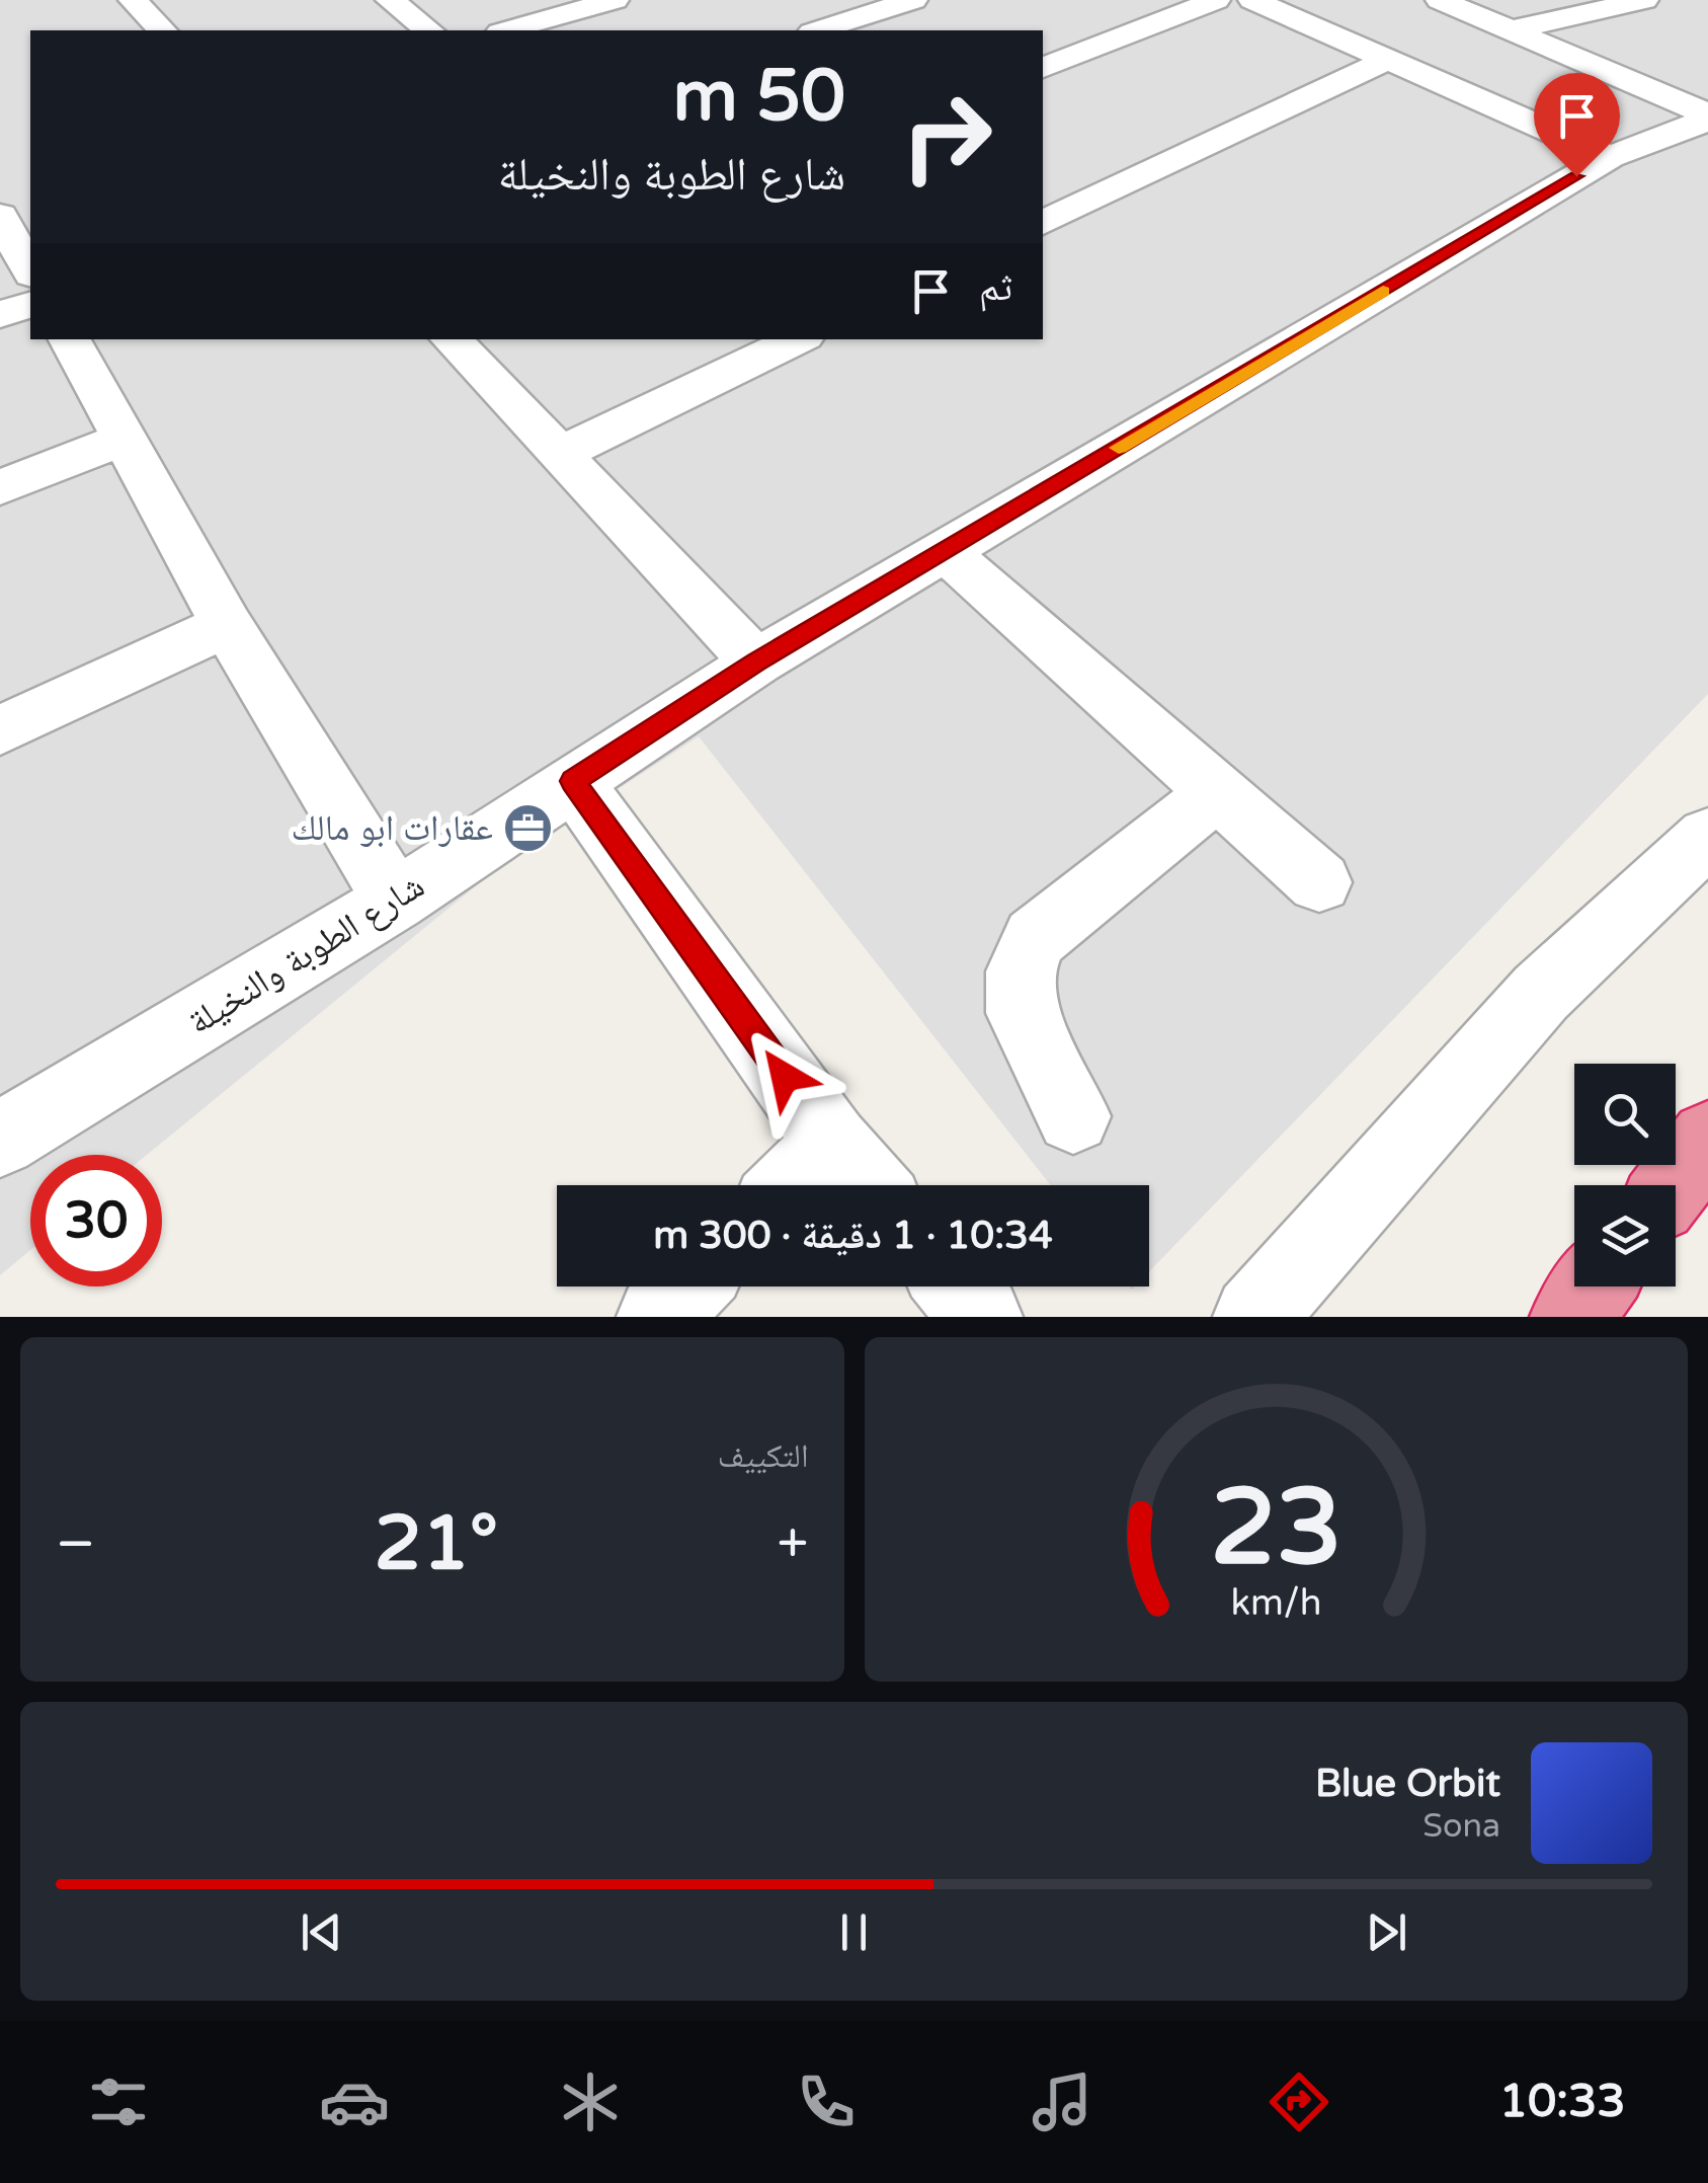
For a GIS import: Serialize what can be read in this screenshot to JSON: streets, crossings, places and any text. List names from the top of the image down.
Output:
{
  "streets": {
    "street": ["شارع الطوبة والنخيلة"]
  },
  "places": {
    "office": ["عقارات ابو مالك"]
  },
  "page": {
    "turn": ["50 m", "شارع الطوبة والنخيلة"],
    "then": "ثم",
    "limit": "30",
    "trip": "10:34 · 1 دقيقة · 300 m",
    "tile": "التكييف",
    "heat": ["−", "21°", "+"],
    "song": ["Blue Orbit", "Sona"],
    "tabs": "10:33",
    "gauge": ["23", "km/h"]
  }
}
